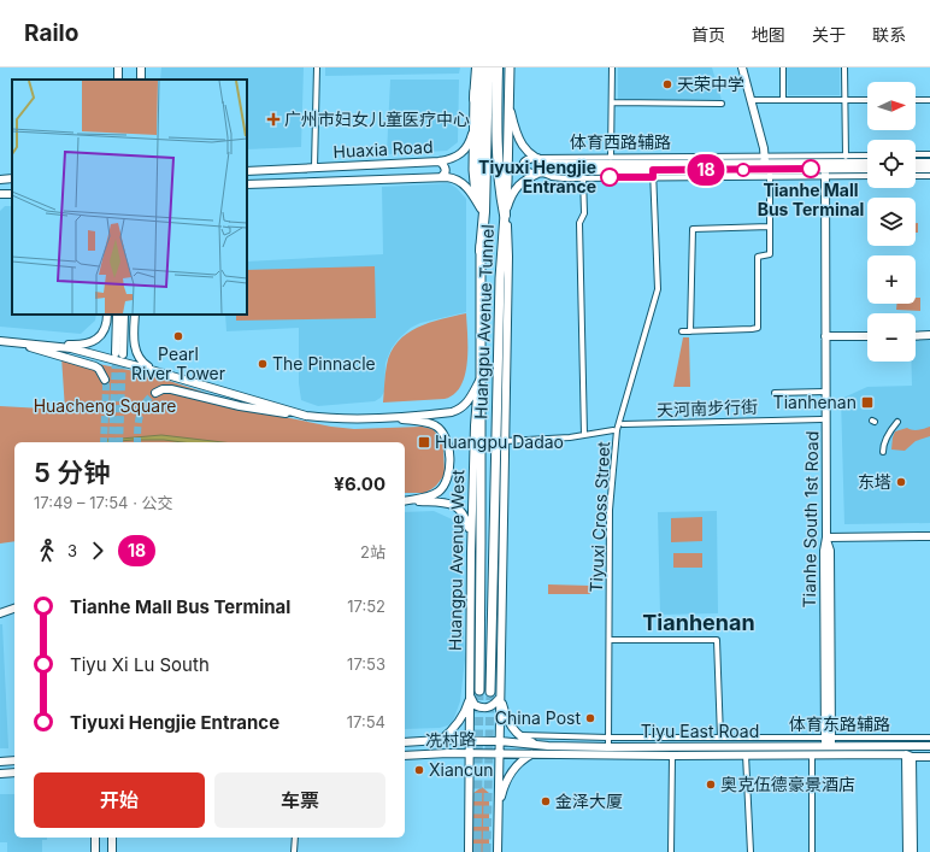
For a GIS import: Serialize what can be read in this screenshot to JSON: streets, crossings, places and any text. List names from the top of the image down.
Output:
{
  "streets": {
    "main road": [
      "Huaxia Road",
      "Huangpu Avenue Tunnel",
      "Tianhe South 1st Road",
      "Huangpu Avenue West",
      "Tiyu East Road",
      "冼村路"
    ],
    "street": ["天河南步行街", "Tiyuxi Cross Street", "体育东路辅路"]
  },
  "crossings": [
    ["Huaxia Road", "Huangpu Avenue West"],
    ["Huangpu Avenue Tunnel", "Huangpu Avenue West"],
    ["Tiyuxi Cross Street", "体育东路辅路"],
    ["Tiyuxi Cross Street", "Tiyu East Road"],
    ["Tianhe South 1st Road", "体育东路辅路"],
    ["Tianhe South 1st Road", "Tiyu East Road"],
    ["Huangpu Avenue West", "Tiyu East Road"],
    ["Huangpu Avenue West", "冼村路"],
    ["Tiyu East Road", "冼村路"]
  ],
  "districts": ["Tianhenan"],
  "parks": ["Huacheng Square"],
  "places": {
    "other": [
      "天荣中学",
      "Tianhe Mall Bus Terminal",
      "Tiyuxi Hengjie Entrance",
      "Pearl River Tower",
      "The Pinnacle",
      "东塔",
      "China Post",
      "Xiancun",
      "奥克伍德豪景酒店",
      "金泽大厦"
    ],
    "health": ["广州市妇女儿童医疗中心"],
    "transit": ["Tianhenan", "Huangpu Dadao"]
  },
  "lines": ["bus line 18"],
  "north": "right",
  "page": {
    "header": "Railo",
    "nav": [
      "首页",
      "地图",
      "关于",
      "联系"
    ],
    "on_map": "18",
    "map_buttons": ["+", "−"],
    "heading": ["5 分钟", "17:49 – 17:54 · 公交", "¥6.00"],
    "legs": ["3", "18", "2站"],
    "list": [
      {
        "name": "Tianhe Mall Bus Terminal",
        "value": "17:52"
      },
      {
        "name": "Tiyu Xi Lu South",
        "value": "17:53"
      },
      {
        "name": "Tiyuxi Hengjie Entrance",
        "value": "17:54"
      }
    ],
    "buttons": ["开始", "车票"]
  }
}
